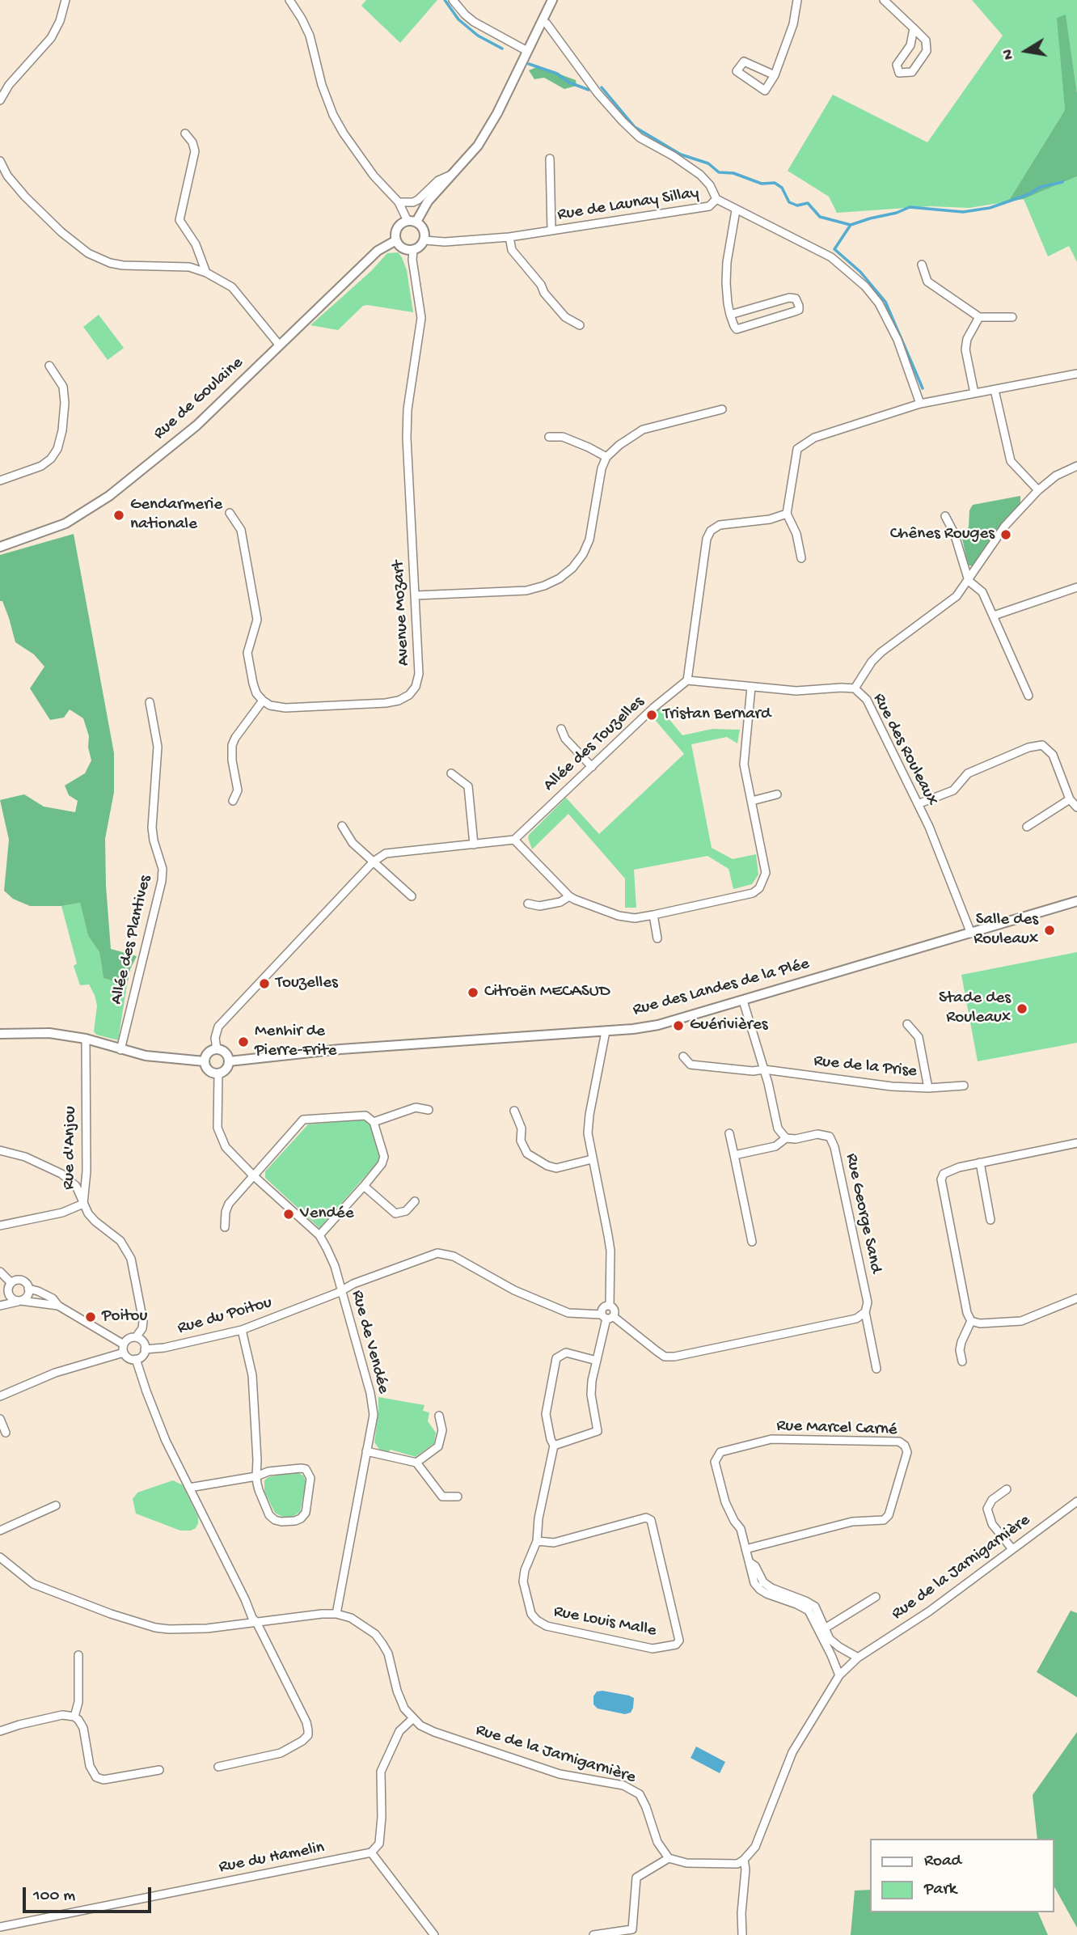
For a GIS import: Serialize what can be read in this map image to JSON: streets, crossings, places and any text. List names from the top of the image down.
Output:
{
  "streets": {
    "street": [
      "Rue de Launay Sillay",
      "Rue de Goulaine",
      "Avenue Mozart",
      "Allée des Touzelles",
      "Rue des Rouleaux",
      "Allée des Plantives",
      "Rue des Landes de la Plée",
      "Rue de la Prise",
      "Rue d'Anjou",
      "Rue George Sand",
      "Rue du Poitou",
      "Rue de Vendée",
      "Rue Marcel Carné",
      "Rue de la Jarnigarnière",
      "Rue Louis Malle",
      "Rue du Hamelin"
    ]
  },
  "crossings": [
    ["Rue de Launay Sillay", "Rue de Goulaine"],
    ["Rue de Launay Sillay", "Avenue Mozart"],
    ["Rue de Goulaine", "Avenue Mozart"],
    ["Rue des Rouleaux", "Rue des Landes de la Plée"],
    ["Rue des Landes de la Plée", "Rue de Vendée"],
    ["Rue du Poitou", "Rue de Vendée"],
    ["Rue de Vendée", "Rue de la Jarnigarnière"],
    ["Rue Marcel Carné", "Rue de la Jarnigarnière"]
  ],
  "places": [
    "Gendarmerie nationale",
    "Chênes Rouges",
    "Tristan Bernard",
    "Salle des Rouleaux",
    "Touzelles",
    "Citroën MECASUD",
    "Stade des Rouleaux",
    "Guérivières",
    "Menhir de Pierre-Frite",
    "Vendée",
    "Poitou"
  ],
  "legend": ["Road", "Park"],
  "scale_bar": "100 m",
  "north": "left"
}
